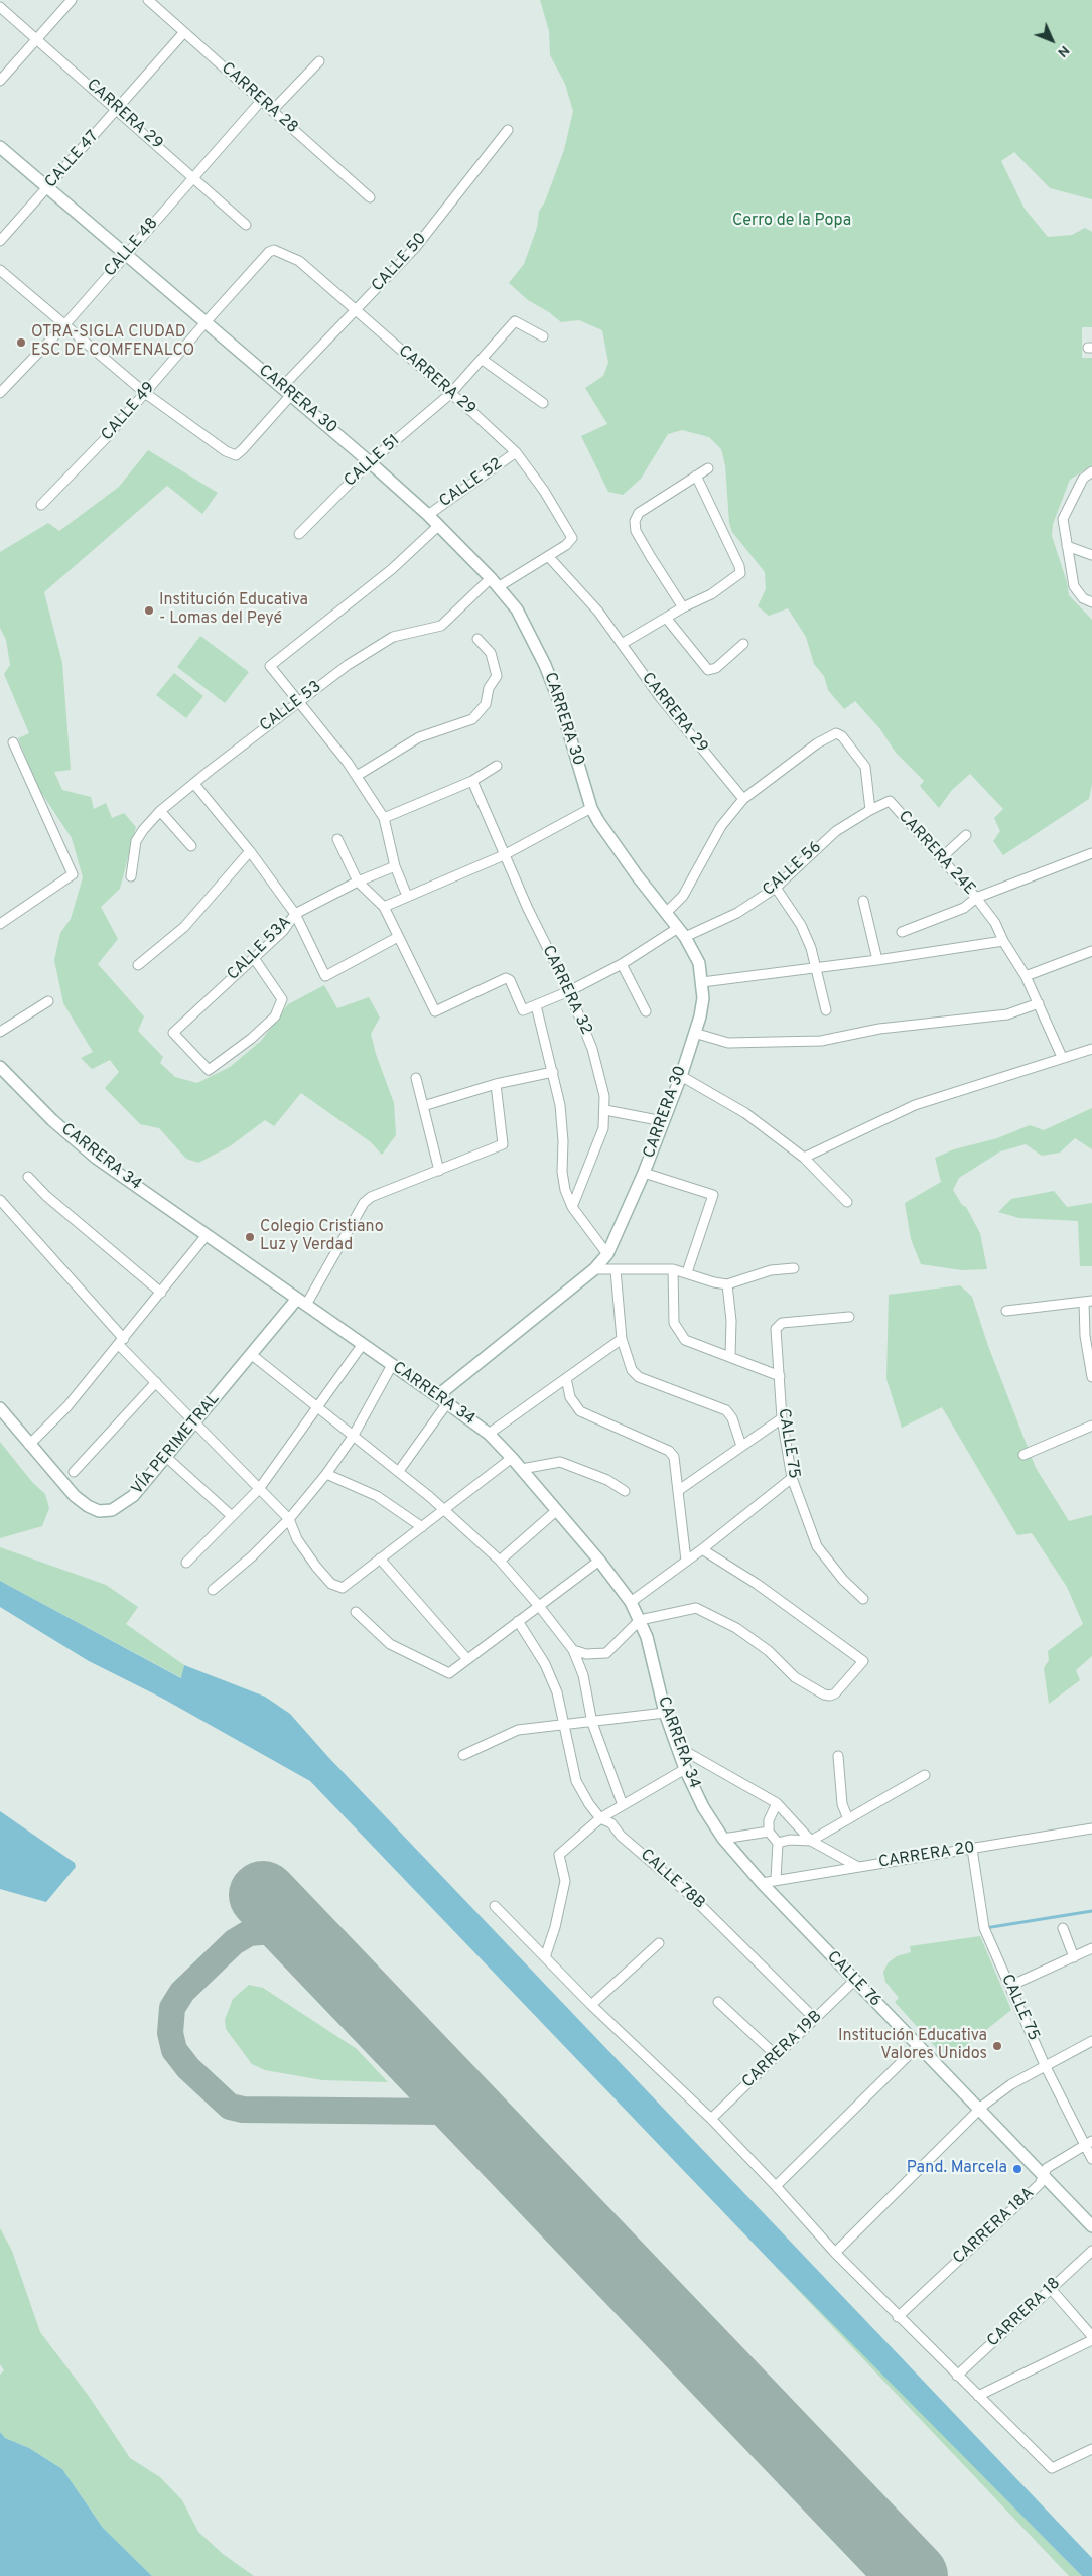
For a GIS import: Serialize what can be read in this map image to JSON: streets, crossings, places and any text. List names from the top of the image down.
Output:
{
  "streets": {
    "street": [
      "CARRERA 28",
      "CARRERA 29",
      "CALLE 47",
      "CALLE 48",
      "CALLE 50",
      "CARRERA 30",
      "CALLE 49",
      "CALLE 51",
      "CALLE 52",
      "CALLE 53",
      "CARRERA 24E",
      "CALLE 56",
      "CALLE 53A",
      "CARRERA 32",
      "CARRERA 34",
      "CALLE 75",
      "VÍA PERIMETRAL",
      "CARRERA 20",
      "CALLE 78B",
      "CALLE 76",
      "CARRERA 19B",
      "CARRERA 18A",
      "CARRERA 18"
    ]
  },
  "crossings": [
    ["CARRERA 28", "CALLE 47"],
    ["CARRERA 28", "CALLE 48"],
    ["CARRERA 29", "CALLE 47"],
    ["CARRERA 29", "CALLE 48"],
    ["CARRERA 29", "CALLE 50"],
    ["CARRERA 29", "CALLE 49"],
    ["CARRERA 29", "CALLE 51"],
    ["CARRERA 29", "CALLE 52"],
    ["CARRERA 29", "CALLE 53"],
    ["CALLE 47", "CARRERA 30"],
    ["CALLE 48", "CARRERA 30"],
    ["CALLE 50", "CARRERA 30"],
    ["CARRERA 30", "CALLE 49"],
    ["CARRERA 30", "CALLE 51"],
    ["CARRERA 30", "CALLE 52"],
    ["CARRERA 30", "CALLE 53"],
    ["CARRERA 30", "CALLE 56"],
    ["CARRERA 30", "CARRERA 34"],
    ["CARRERA 24E", "CALLE 56"],
    ["CALLE 56", "CARRERA 32"],
    ["CARRERA 34", "VÍA PERIMETRAL"],
    ["CARRERA 34", "CALLE 76"],
    ["CALLE 75", "CARRERA 20"],
    ["CALLE 75", "CARRERA 18A"],
    ["CARRERA 20", "CALLE 76"],
    ["CALLE 78B", "CARRERA 19B"],
    ["CALLE 76", "CARRERA 19B"],
    ["CALLE 76", "CARRERA 18A"]
  ],
  "parks": ["Cerro de la Popa"],
  "places": [
    "OTRA-SIGLA CIUDAD ESC DE COMFENALCO",
    "Institución Educativa - Lomas del Peyé",
    "Colegio Cristiano Luz y Verdad",
    "Institución Educativa Valores Unidos",
    "Pand. Marcela"
  ],
  "north": "bottom right"
}
